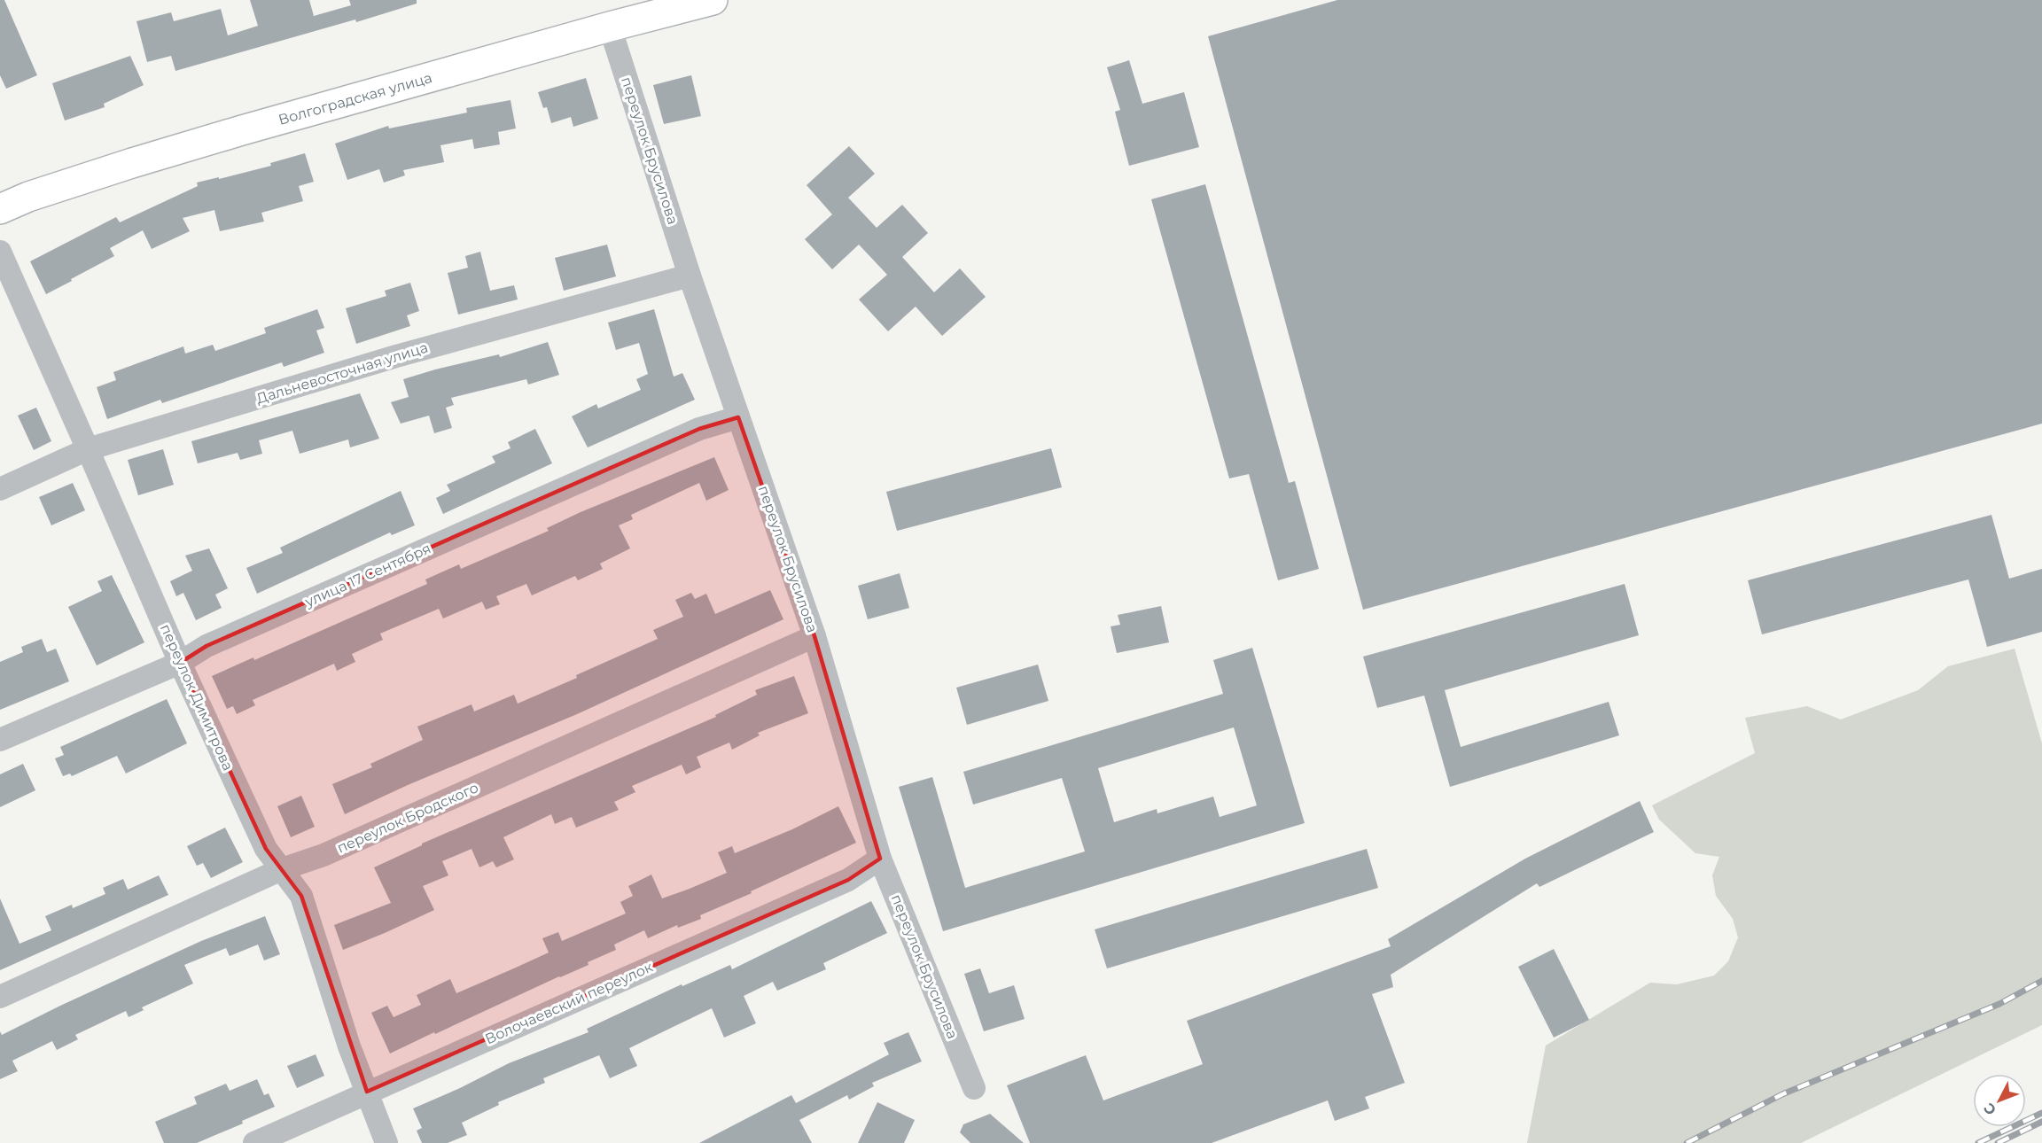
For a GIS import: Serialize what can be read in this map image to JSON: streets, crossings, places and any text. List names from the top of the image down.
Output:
{
  "streets": {
    "main road": ["Волгоградская улица"],
    "street": [
      "переулок Брусилова",
      "Дальневосточная улица",
      "улица 17 Сентября",
      "переулок Димитрова",
      "переулок Бродского",
      "Волочаевский переулок"
    ]
  },
  "crossings": [
    ["Волгоградская улица", "переулок Брусилова"],
    ["переулок Брусилова", "Дальневосточная улица"],
    ["переулок Брусилова", "улица 17 Сентября"],
    ["переулок Брусилова", "переулок Бродского"],
    ["переулок Брусилова", "Волочаевский переулок"],
    ["Дальневосточная улица", "переулок Димитрова"],
    ["улица 17 Сентября", "переулок Димитрова"],
    ["переулок Димитрова", "переулок Бродского"],
    ["переулок Димитрова", "Волочаевский переулок"]
  ],
  "north": "bottom left"
}
